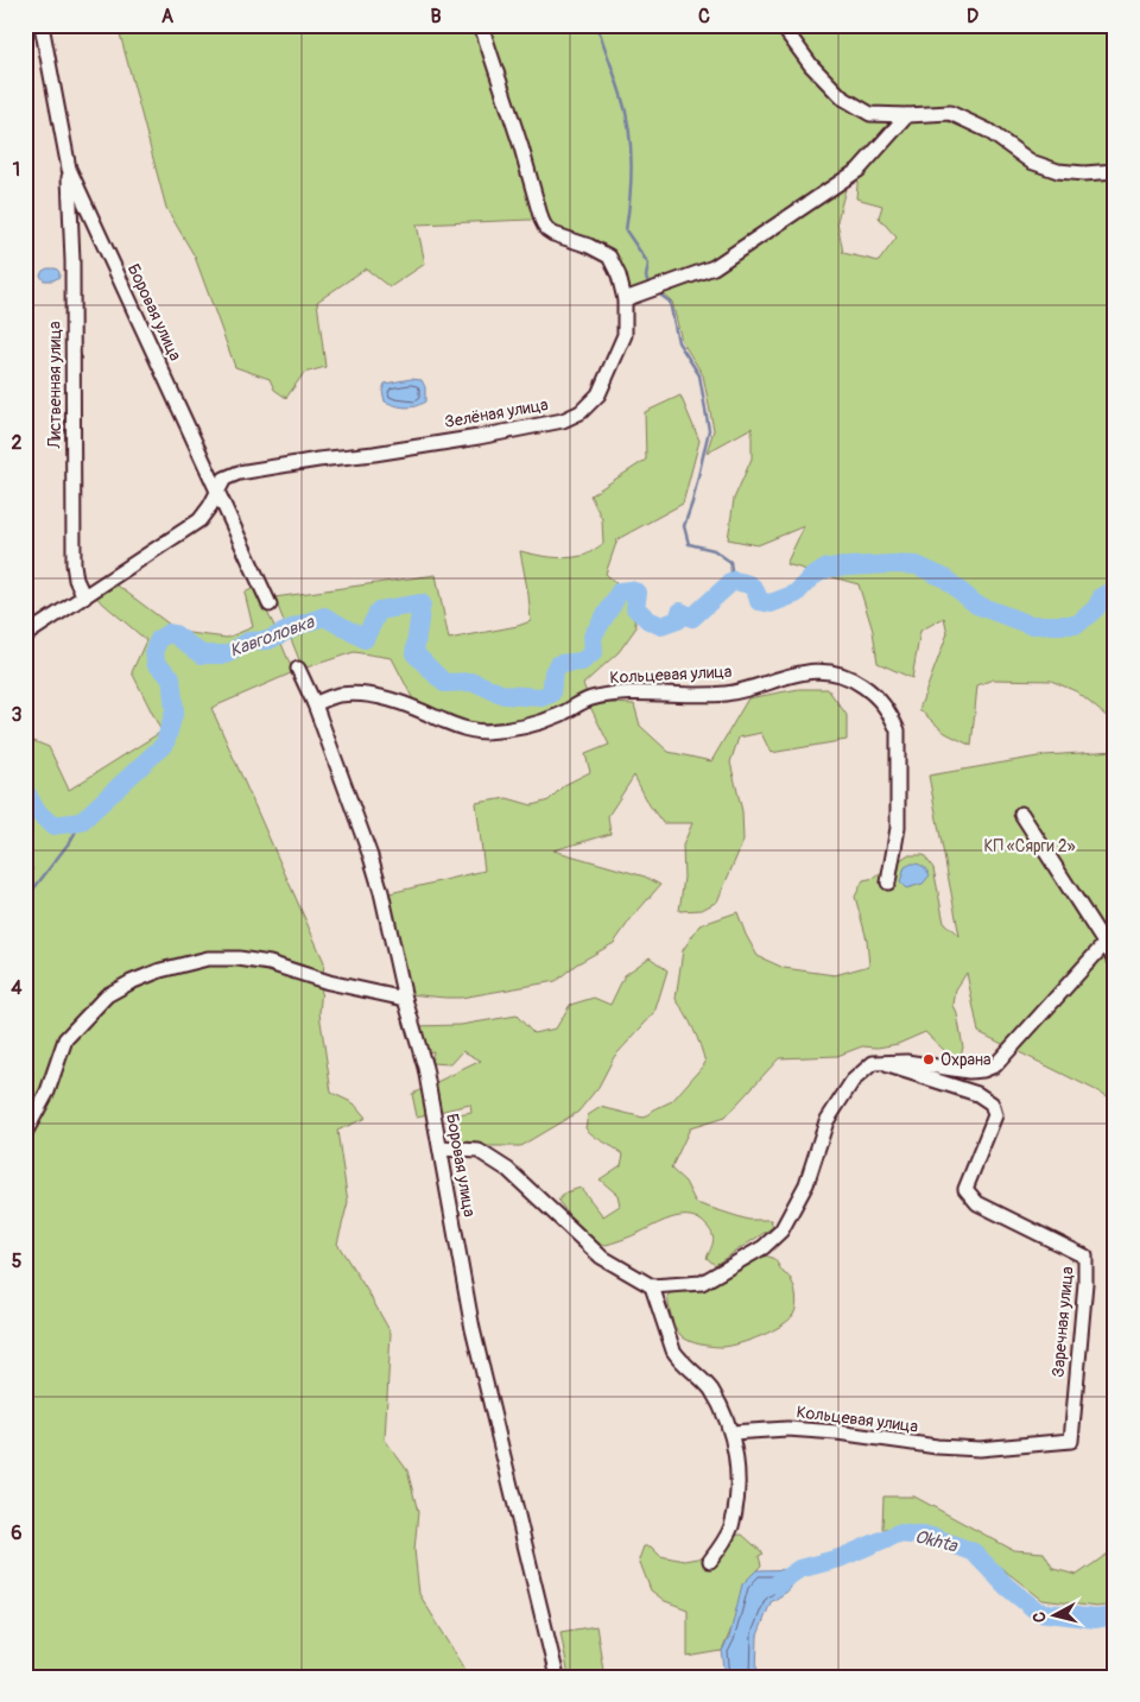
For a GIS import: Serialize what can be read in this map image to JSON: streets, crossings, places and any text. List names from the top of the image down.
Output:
{
  "streets": {
    "street": [
      "Боровая улица",
      "Лиственная улица",
      "Зелёная улица",
      "Кольцевая улица",
      "Заречная улица"
    ]
  },
  "crossings": [
    ["Боровая улица", "Лиственная улица"],
    ["Боровая улица", "Зелёная улица"],
    ["Боровая улица", "Кольцевая улица"],
    ["Лиственная улица", "Зелёная улица"],
    ["Кольцевая улица", "Заречная улица"]
  ],
  "water": ["Кавголовка", "Okhta"],
  "parks": ["КП «Сярги 2»"],
  "places": ["Охрана"],
  "north": "left",
  "grid": {
    "columns": [
      "A",
      "B",
      "C",
      "D"
    ],
    "rows": [
      "1",
      "2",
      "3",
      "4",
      "5",
      "6"
    ]
  }
}
